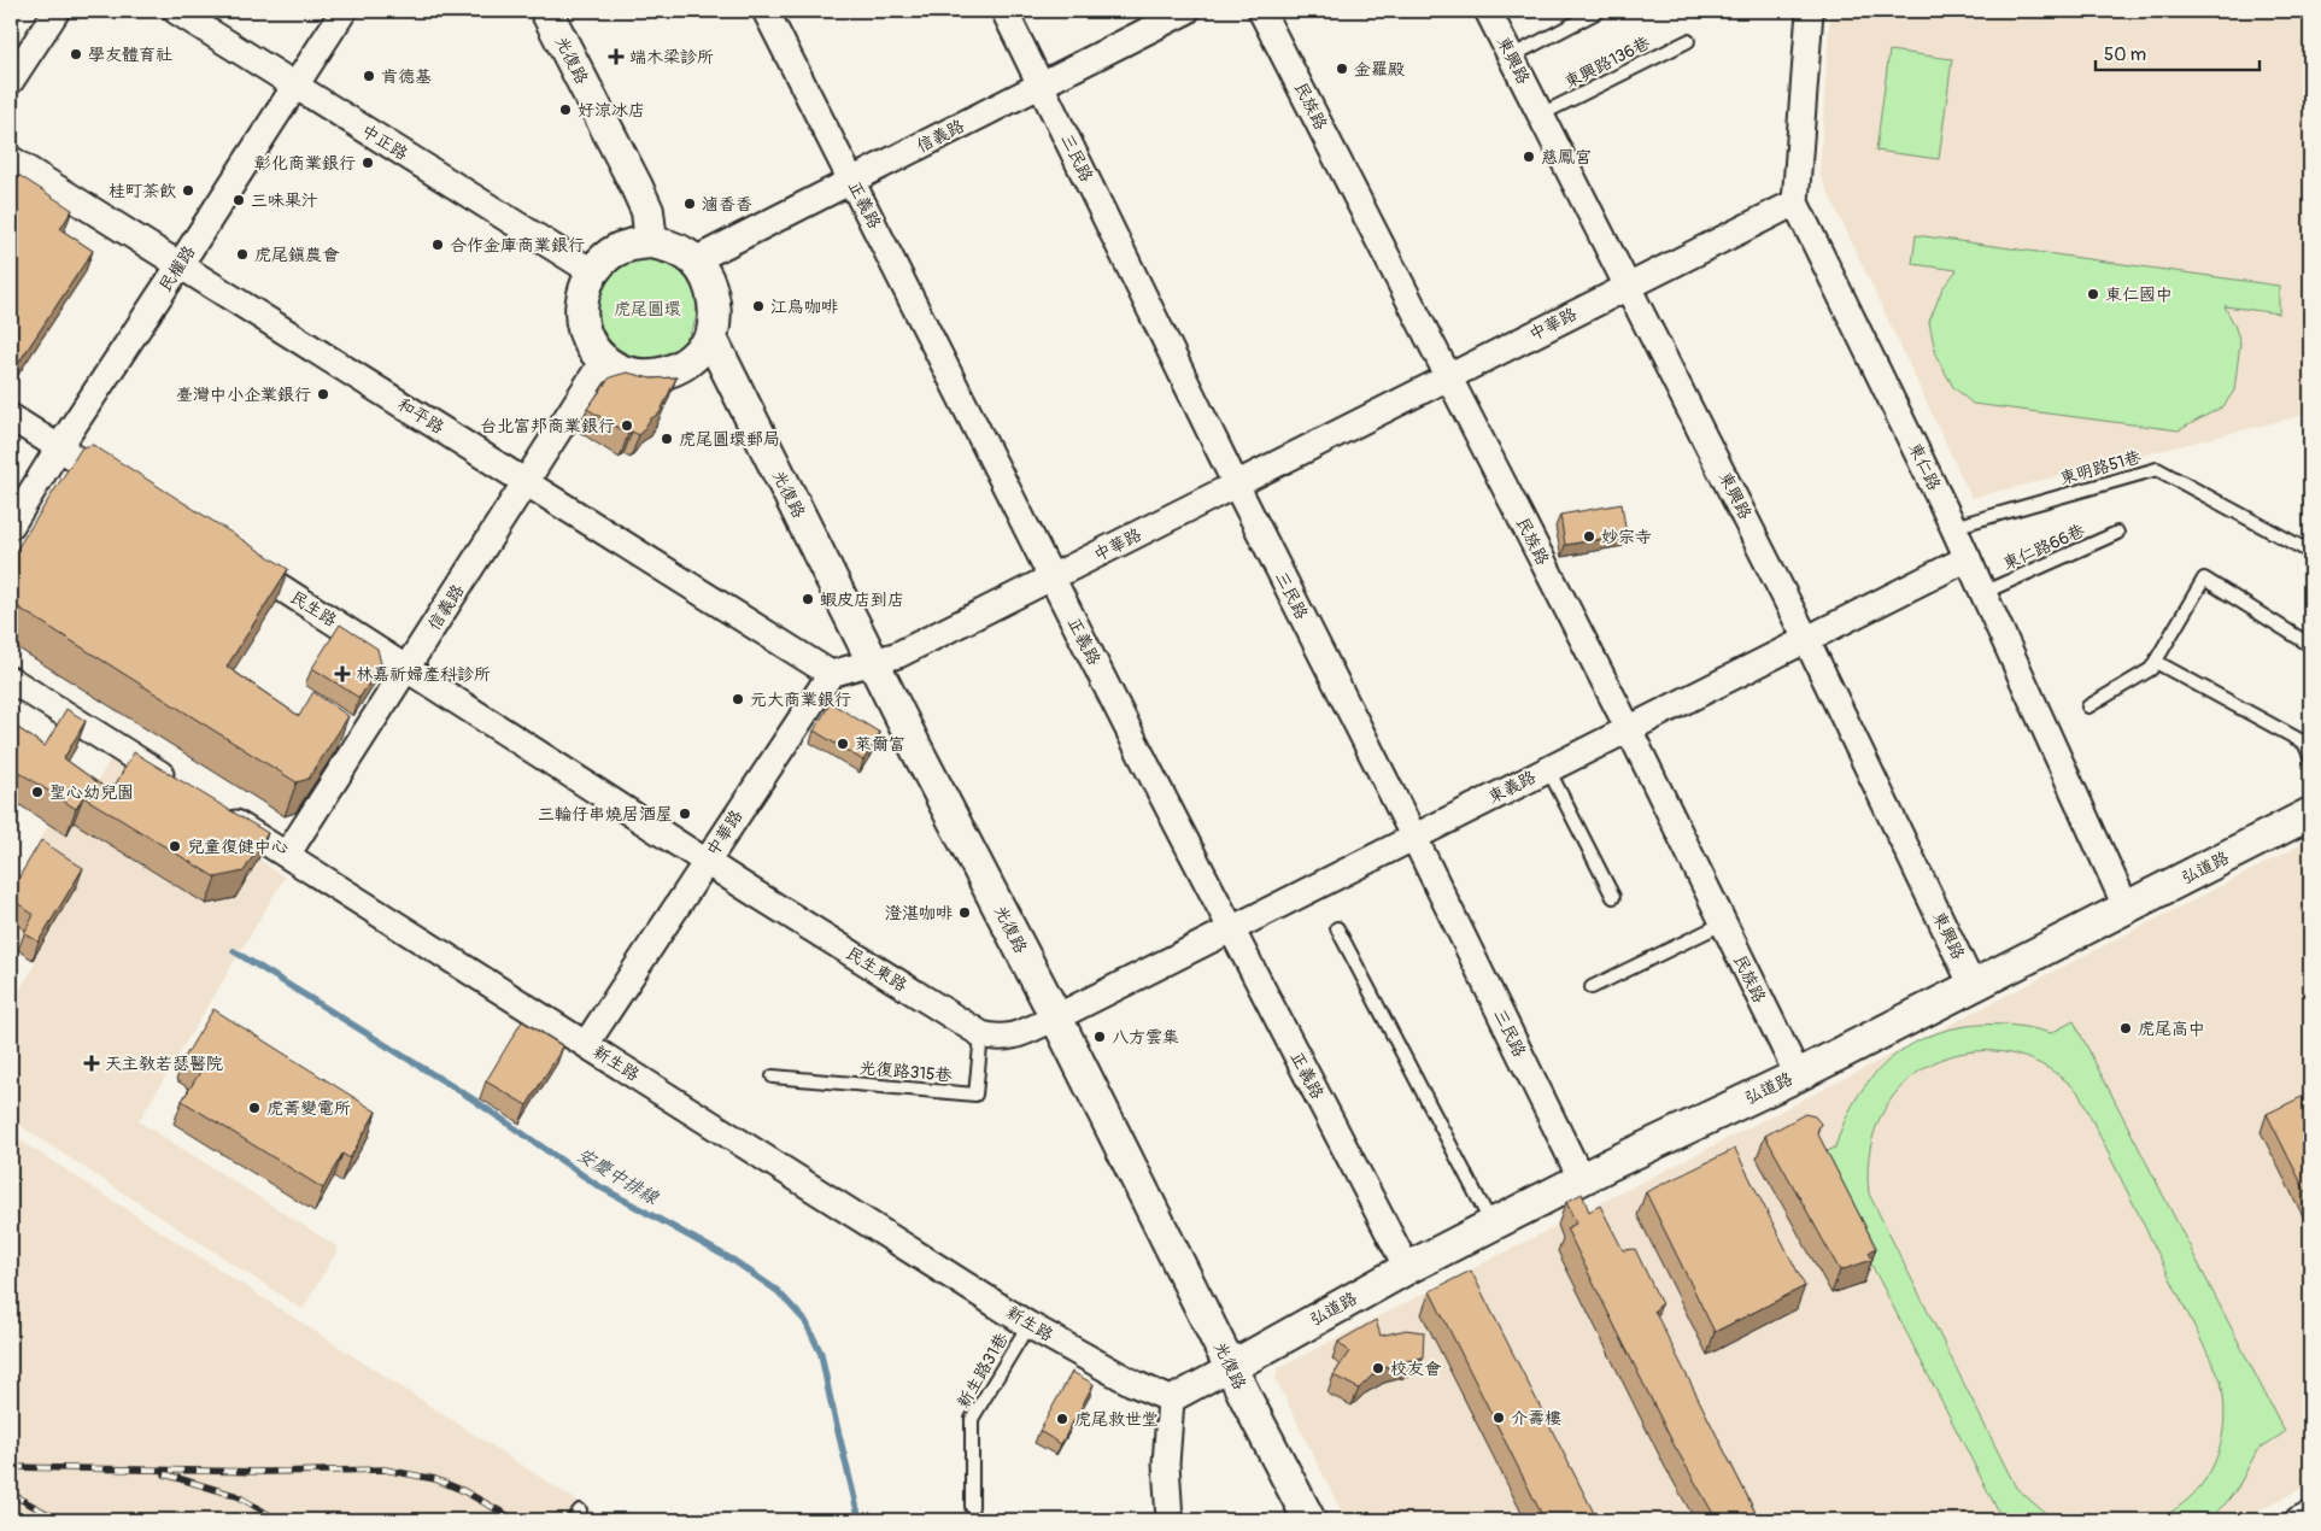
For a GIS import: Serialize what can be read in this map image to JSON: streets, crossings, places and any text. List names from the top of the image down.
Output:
{
  "streets": {
    "street": [
      "光復路",
      "東興路",
      "民族路",
      "信義路",
      "中正路",
      "三民路",
      "正義路",
      "民權路",
      "中華路",
      "和平路",
      "東仁路",
      "民生路",
      "東義路",
      "弘道路",
      "民生東路",
      "新生路"
    ],
    "lane": [
      "東興路136巷",
      "東明路51巷",
      "東仁路66巷",
      "光復路315巷",
      "新生路31巷"
    ]
  },
  "crossings": [
    ["光復路", "信義路"],
    ["光復路", "中正路"],
    ["光復路", "中華路"],
    ["光復路", "東義路"],
    ["光復路", "弘道路"],
    ["光復路", "民生東路"],
    ["東興路", "東興路136巷"],
    ["東興路", "中華路"],
    ["東興路", "東義路"],
    ["東興路", "弘道路"],
    ["民族路", "中華路"],
    ["民族路", "東義路"],
    ["民族路", "弘道路"],
    ["信義路", "中正路"],
    ["信義路", "三民路"],
    ["信義路", "正義路"],
    ["信義路", "和平路"],
    ["信義路", "民生路"],
    ["信義路", "新生路"],
    ["中正路", "民權路"],
    ["三民路", "中華路"],
    ["三民路", "東義路"],
    ["三民路", "弘道路"],
    ["正義路", "中華路"],
    ["正義路", "東義路"],
    ["正義路", "弘道路"],
    ["民權路", "和平路"],
    ["中華路", "和平路"],
    ["中華路", "東仁路"],
    ["中華路", "民生路"],
    ["中華路", "民生東路"],
    ["中華路", "新生路"],
    ["東仁路", "東明路51巷"],
    ["東仁路", "東仁路66巷"],
    ["東仁路", "東義路"],
    ["東仁路", "弘道路"],
    ["民生路", "民生東路"],
    ["東義路", "民生東路"],
    ["民生東路", "光復路315巷"],
    ["新生路", "新生路31巷"]
  ],
  "water": ["安慶中排線"],
  "parks": ["虎尾圓環"],
  "places": {
    "other": [
      "學友體育社",
      "金羅殿",
      "肯德基",
      "好涼冰店",
      "慈鳳宮",
      "彰化商業銀行",
      "桂町茶飲",
      "三味果汁",
      "滷香香",
      "合作金庫商業銀行",
      "虎尾鎮農會",
      "東仁國中",
      "江鳥咖啡",
      "臺灣中小企業銀行",
      "台北富邦商業銀行",
      "虎尾圓環郵局",
      "妙宗寺",
      "蝦皮店到店",
      "元大商業銀行",
      "萊爾富",
      "聖心幼兒園",
      "三輪仔串燒居酒屋",
      "兒童復健中心",
      "澄湛咖啡",
      "虎尾高中",
      "八方雲集",
      "虎菁變電所",
      "校友會",
      "介壽樓",
      "虎尾救世堂"
    ],
    "health": ["端木梁診所", "林嘉祈婦產科診所", "天主教若瑟醫院"]
  },
  "scale_bar": "50 m"
}
